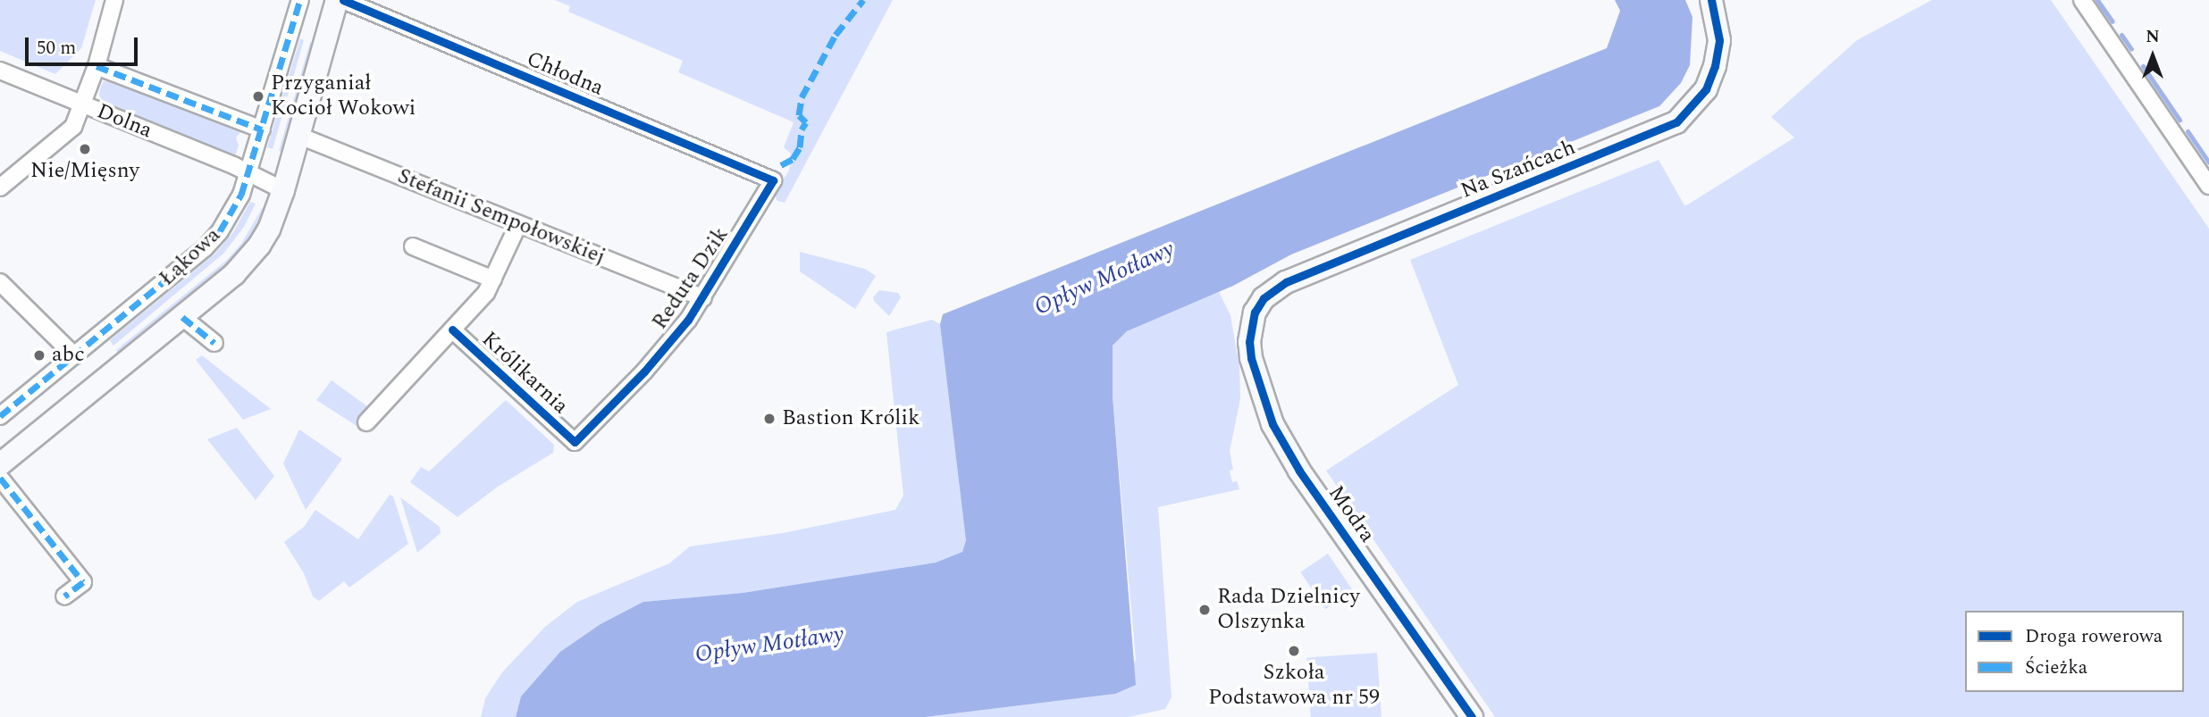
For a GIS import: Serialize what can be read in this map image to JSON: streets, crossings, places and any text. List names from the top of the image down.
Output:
{
  "streets": {
    "street": [
      "Chłodna",
      "Dolna",
      "Na Szańcach",
      "Stefanii Sempołowskiej",
      "Łąkowa",
      "Reduta Dzik",
      "Królikarnia",
      "Modra"
    ]
  },
  "crossings": [
    ["Chłodna", "Reduta Dzik"],
    ["Dolna", "Łąkowa"],
    ["Na Szańcach", "Modra"],
    ["Stefanii Sempołowskiej", "Łąkowa"],
    ["Stefanii Sempołowskiej", "Reduta Dzik"],
    ["Stefanii Sempołowskiej", "Królikarnia"],
    ["Reduta Dzik", "Królikarnia"]
  ],
  "water": ["Opływ Motławy"],
  "places": [
    "Przyganiał Kocioł Wokowi",
    "Nie/Mięsny",
    "abc",
    "Bastion Królik",
    "Rada Dzielnicy Olszynka",
    "Szkoła Podstawowa nr 59"
  ],
  "legend": ["Droga rowerowa", "Ścieżka"],
  "scale_bar": "50 m",
  "north": "top"
}
